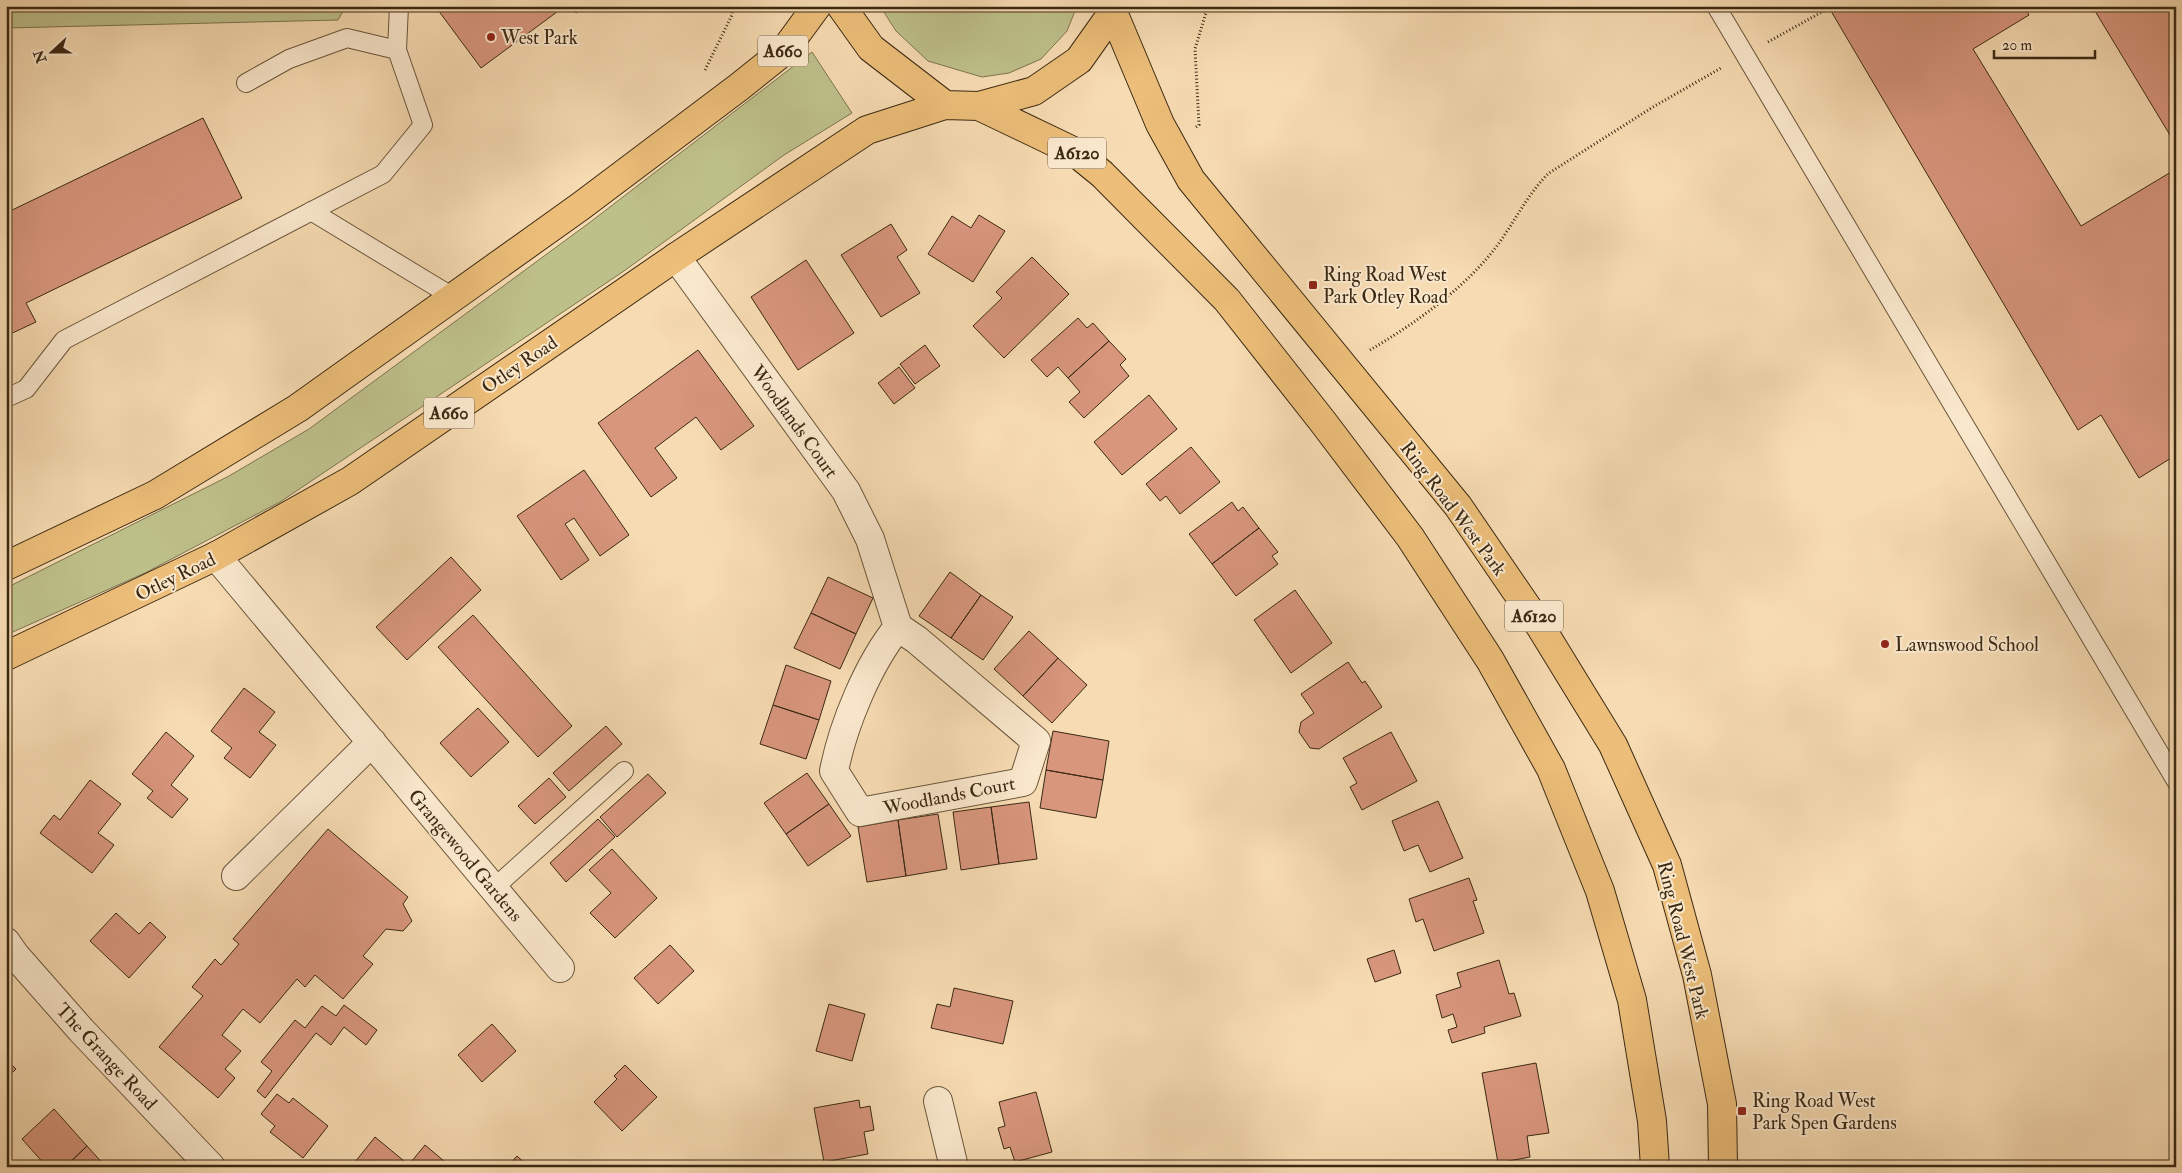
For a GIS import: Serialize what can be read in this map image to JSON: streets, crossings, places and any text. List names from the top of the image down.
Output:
{
  "streets": {
    "highway": [
      "A660",
      "A6120",
      "Otley Road",
      "Ring Road West Park"
    ],
    "street": ["Woodlands Court", "Grangewood Gardens", "The Grange Road"]
  },
  "crossings": [
    ["A6120", "Otley Road"],
    ["A6120", "Ring Road West Park"],
    ["Otley Road", "Woodlands Court"],
    ["Otley Road", "Grangewood Gardens"]
  ],
  "places": {
    "other": ["West Park", "Lawnswood School"],
    "transit": ["Ring Road West Park Otley Road", "Ring Road West Park Spen Gardens"]
  },
  "scale_bar": "20 m",
  "north": "left"
}
